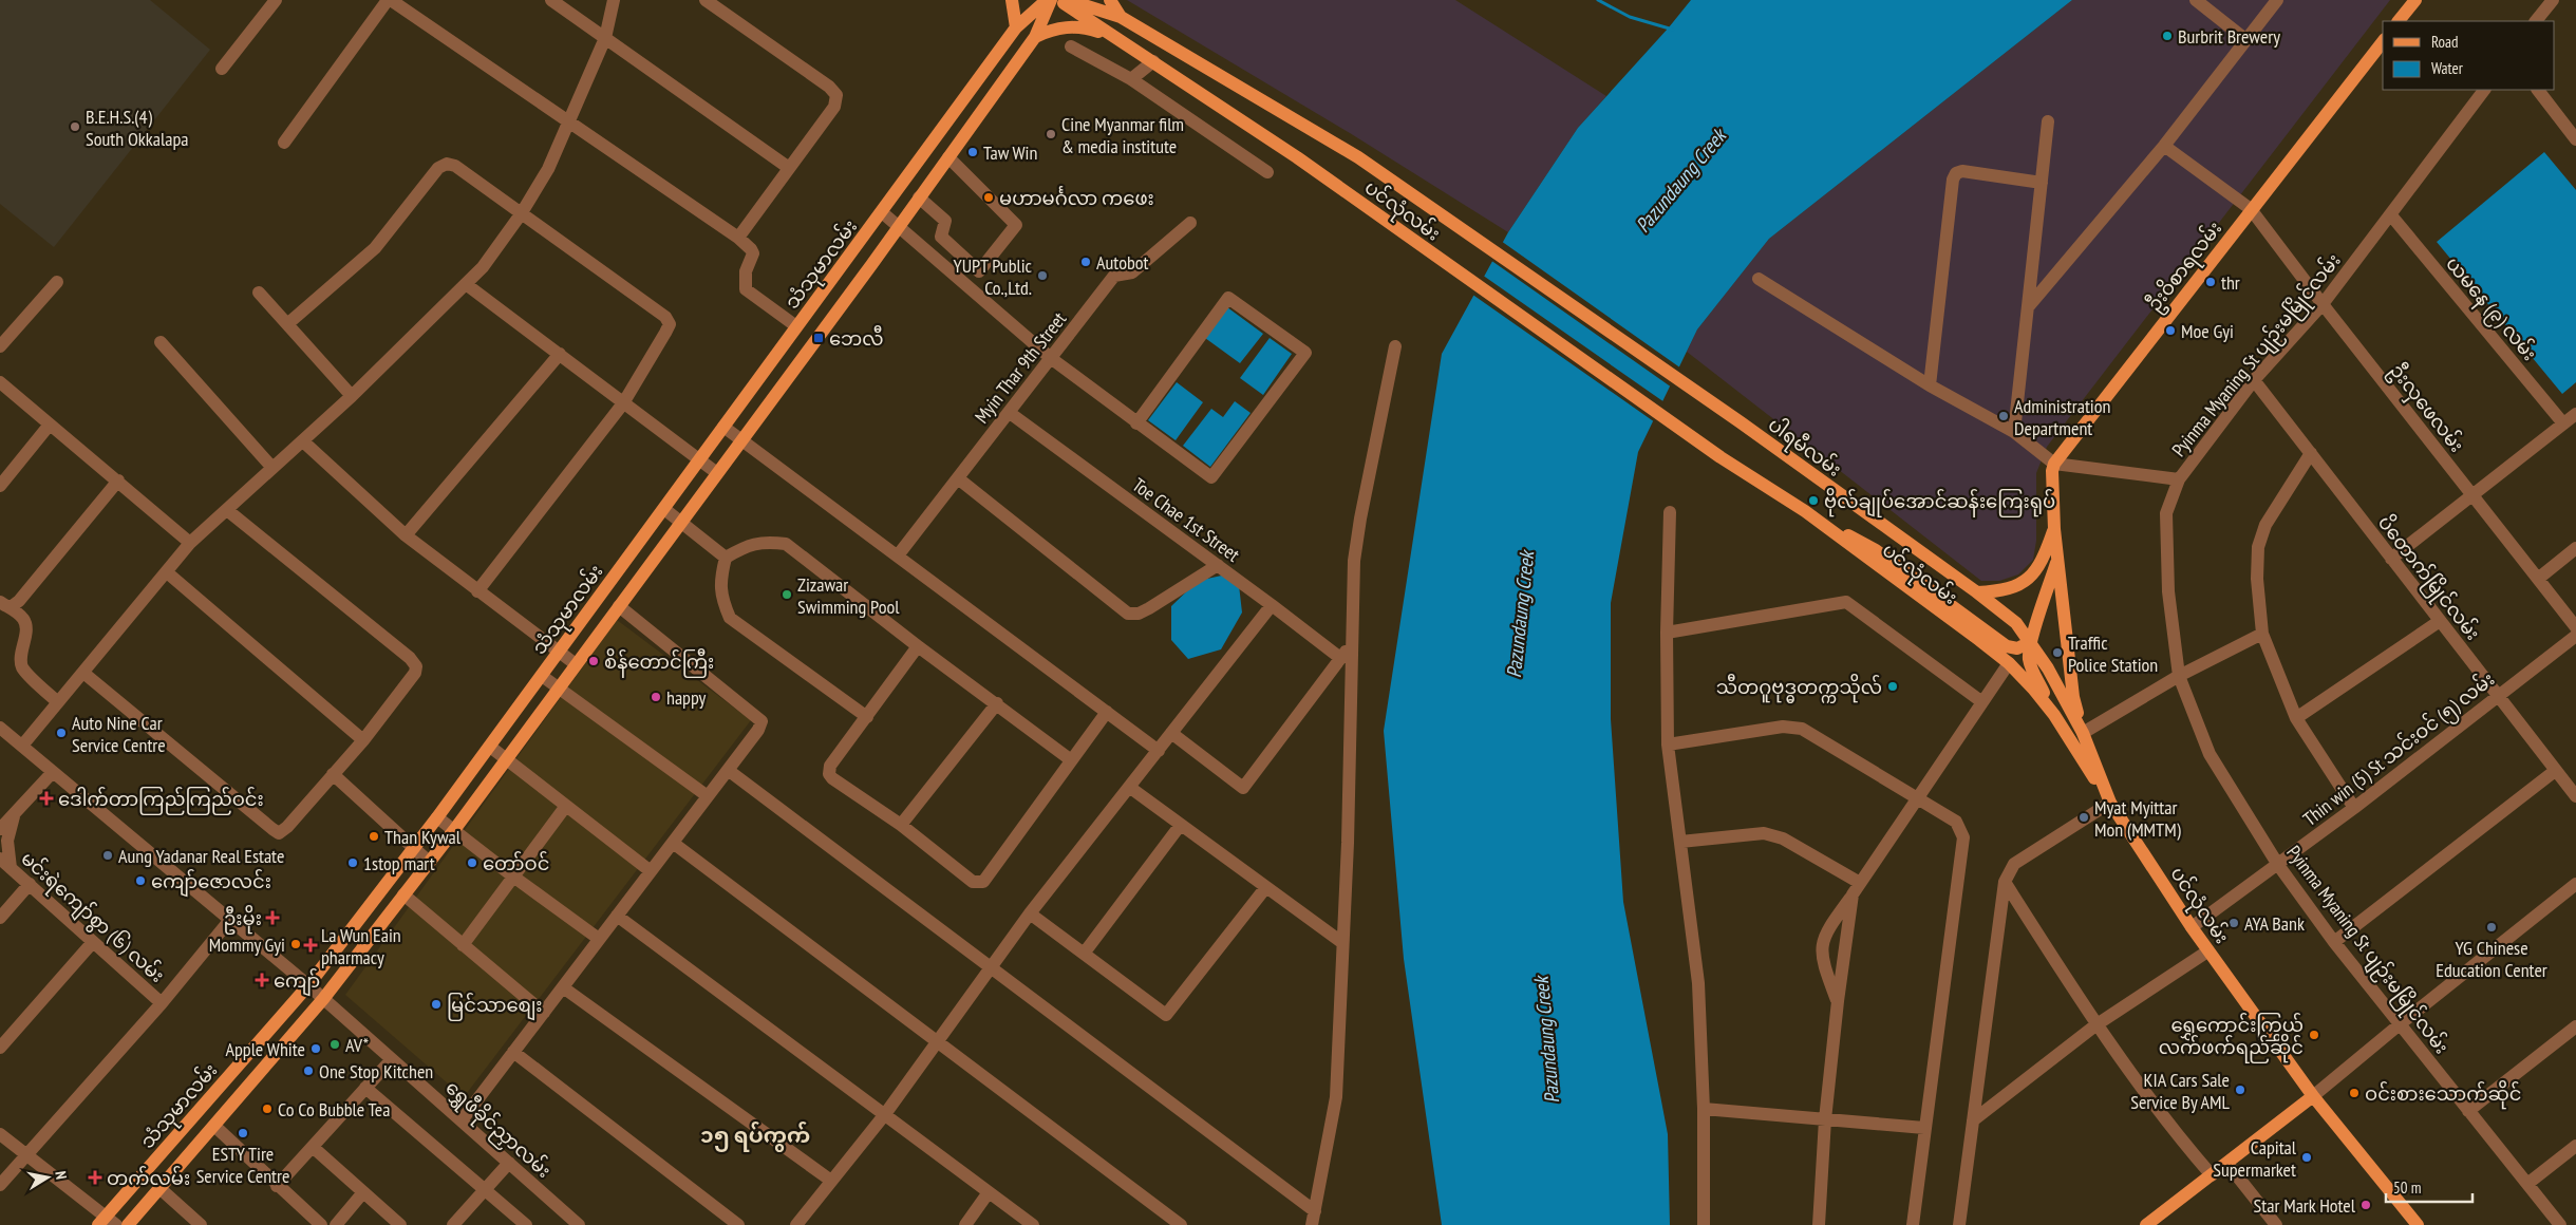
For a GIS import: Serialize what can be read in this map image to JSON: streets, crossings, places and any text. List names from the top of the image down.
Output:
{
  "streets": {
    "main road": [
      "ပင်လုံလမ်း",
      "သံသုမာလမ်း",
      "ဦးဝိစာရလမ်း",
      "ပါရမီလမ်း"
    ],
    "street": [
      "ယမနေ (၉) လမ်း",
      "Pyinma Myaning St ပျဉ်းမမြိုင်လမ်း",
      "Myin Thar 9th Street",
      "ဦးလှဖေလမ်း",
      "Toe Chae 1st Street",
      "ပိတောက်မြိုင်လမ်း",
      "Thin win (5) St သင်းဝင် (၅) လမ်း",
      "မင်းရဲကျော်စွာ (၆) လမ်း",
      "ရွှေဖီခိုင်ညှာလမ်း"
    ]
  },
  "crossings": [
    ["ပင်လုံလမ်း", "ပါရမီလမ်း"],
    ["ပင်လုံလမ်း", "Thin win (5) St သင်းဝင် (၅) လမ်း"],
    ["သံသုမာလမ်း", "ရွှေဖီခိုင်ညှာလမ်း"],
    ["ဦးဝိစာရလမ်း", "ဦးလှဖေလမ်း"],
    ["ယမနေ (၉) လမ်း", "Pyinma Myaning St ပျဉ်းမမြိုင်လမ်း"],
    ["Pyinma Myaning St ပျဉ်းမမြိုင်လမ်း", "ဦးလှဖေလမ်း"],
    ["Pyinma Myaning St ပျဉ်းမမြိုင်လမ်း", "ပိတောက်မြိုင်လမ်း"],
    ["Pyinma Myaning St ပျဉ်းမမြိုင်လမ်း", "Thin win (5) St သင်းဝင် (၅) လမ်း"],
    ["Myin Thar 9th Street", "Toe Chae 1st Street"],
    ["ပိတောက်မြိုင်လမ်း", "Thin win (5) St သင်းဝင် (၅) လမ်း"]
  ],
  "districts": ["၁၅ ရပ်ကွက်"],
  "water": ["Pazundaung Creek"],
  "places": {
    "other": [
      "Burbrit Brewery",
      "B.E.H.S.(4) South Okkalapa",
      "Cine Myanmar film & media institute",
      "Taw Win",
      "မဟာမင်္ဂလာ ကဖေး",
      "Autobot",
      "YUPT Public Co.,Ltd.",
      "thr",
      "Moe Gyi",
      "Administration Department",
      "ဗိုလ်ချုပ်အောင်ဆန်းကြေးရုပ်",
      "Zizawar Swimming Pool",
      "Traffic Police Station",
      "စိန်တောင်ကြီး",
      "သီတဂူဗုဒ္ဓတက္ကသိုလ်",
      "happy",
      "Auto Nine Car Service Centre",
      "Myat Myittar Mon (MMTM)",
      "Than Kywal",
      "Aung Yadanar Real Estate",
      "1stop mart",
      "တော်ဝင်",
      "ကျော်ဇောလင်း",
      "AYA Bank",
      "YG Chinese Education Center",
      "Mommy Gyi",
      "မြင်သာစျေး",
      "ရွှေကောင်းကြွယ် လက်ဖက်ရည်ဆိုင်",
      "AV*",
      "Apple White",
      "One Stop Kitchen",
      "KIA Cars Sale Service By AML",
      "ဝင်းစားသောက်ဆိုင်",
      "Co Co Bubble Tea",
      "ESTY Tire Service Centre",
      "Capital Supermarket",
      "Star Mark Hotel"
    ],
    "transit": ["ဘေလီ"],
    "health": [
      "ဒေါက်တာကြည်ကြည်ဝင်း",
      "ဦးမိုး",
      "La Wun Eain pharmacy",
      "ကျော်",
      "တက်လမ်း"
    ]
  },
  "legend": ["Road", "Water"],
  "scale_bar": "50 m",
  "north": "right"
}
